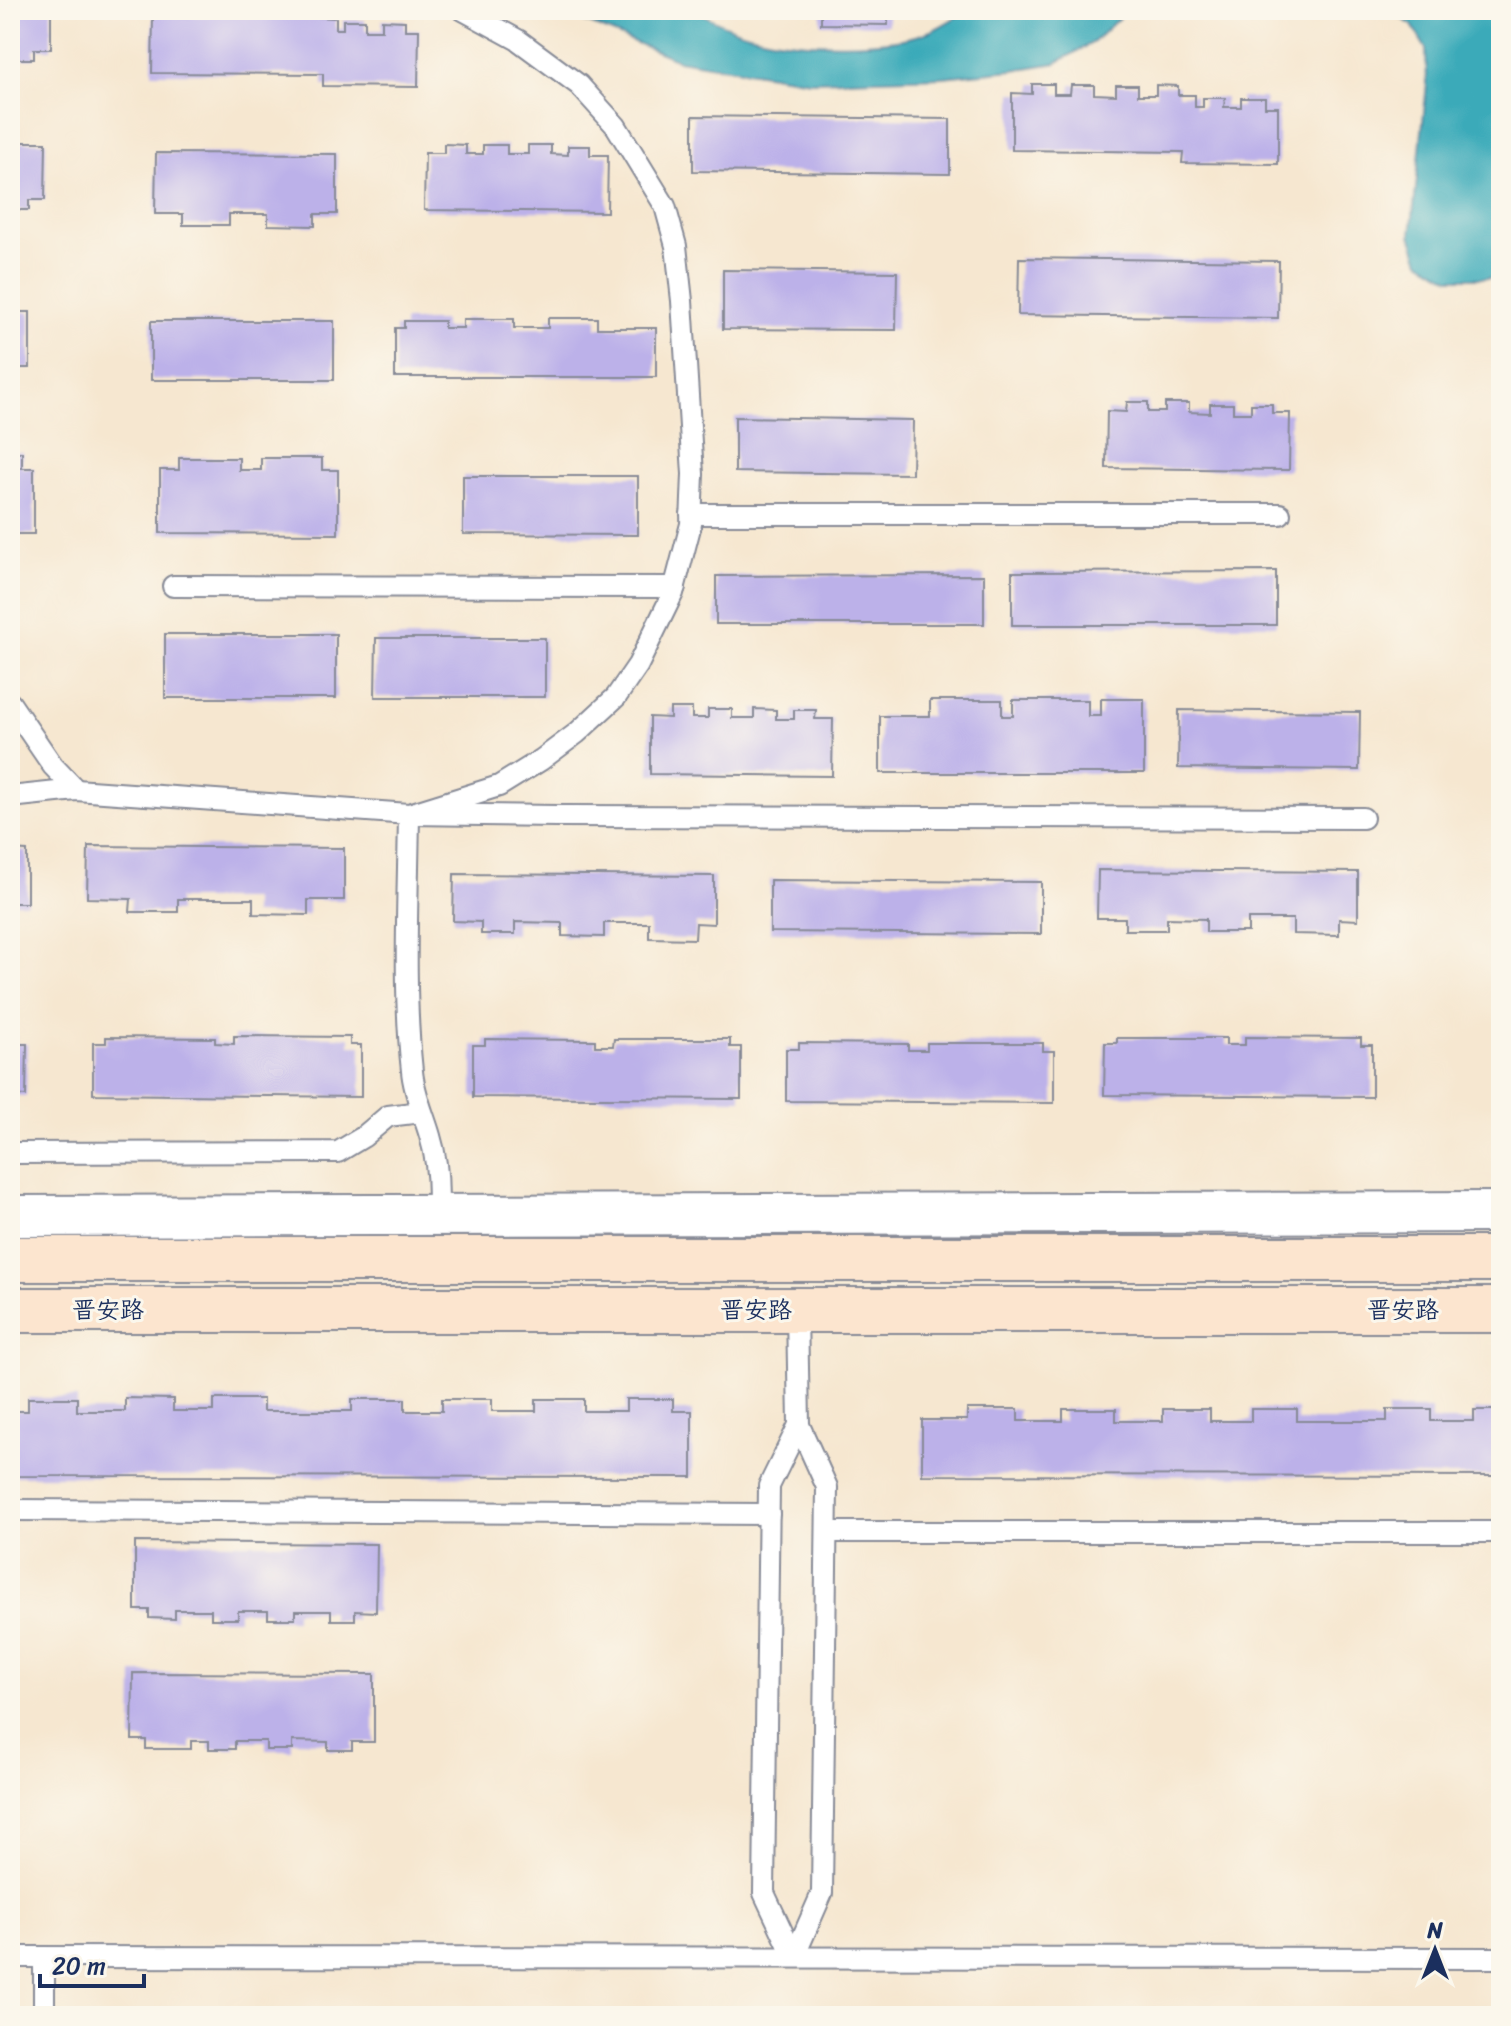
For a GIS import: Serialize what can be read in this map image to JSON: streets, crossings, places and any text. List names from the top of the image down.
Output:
{
  "streets": {
    "main road": ["晋安路"]
  },
  "scale_bar": "20 m",
  "north": "top"
}
